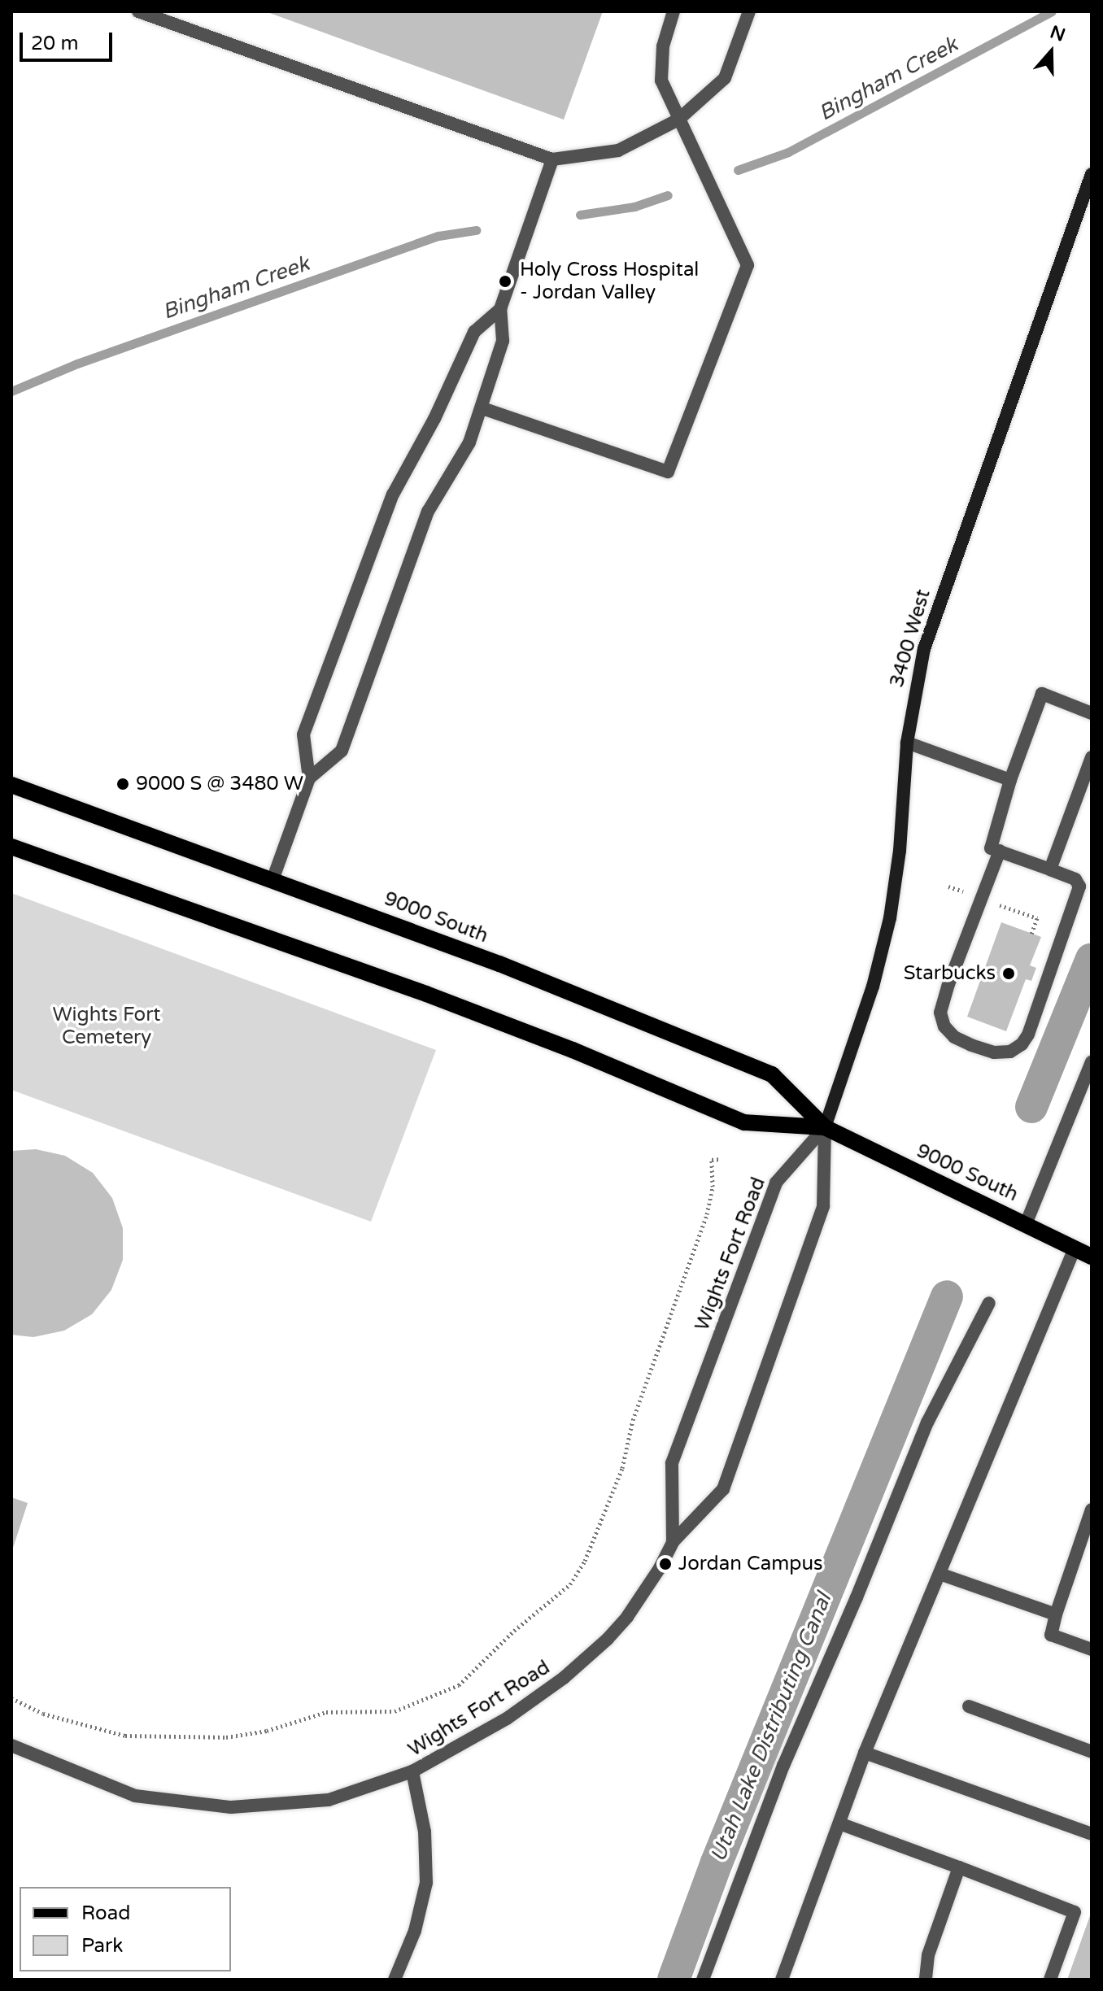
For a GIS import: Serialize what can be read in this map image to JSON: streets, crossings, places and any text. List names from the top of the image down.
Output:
{
  "streets": {
    "main road": ["9000 South"],
    "street": ["3400 West"],
    "lane": ["Wights Fort Road"]
  },
  "crossings": [
    ["3400 West", "9000 South"],
    ["3400 West", "Wights Fort Road"],
    ["9000 South", "Wights Fort Road"]
  ],
  "water": ["Bingham Creek", "Utah Lake Distributing Canal"],
  "parks": ["Wights Fort Cemetery"],
  "places": [
    "Holy Cross Hospital - Jordan Valley",
    "9000 S @ 3480 W",
    "Starbucks",
    "Jordan Campus"
  ],
  "legend": ["Road", "Park"],
  "scale_bar": "20 m",
  "north": "top"
}
